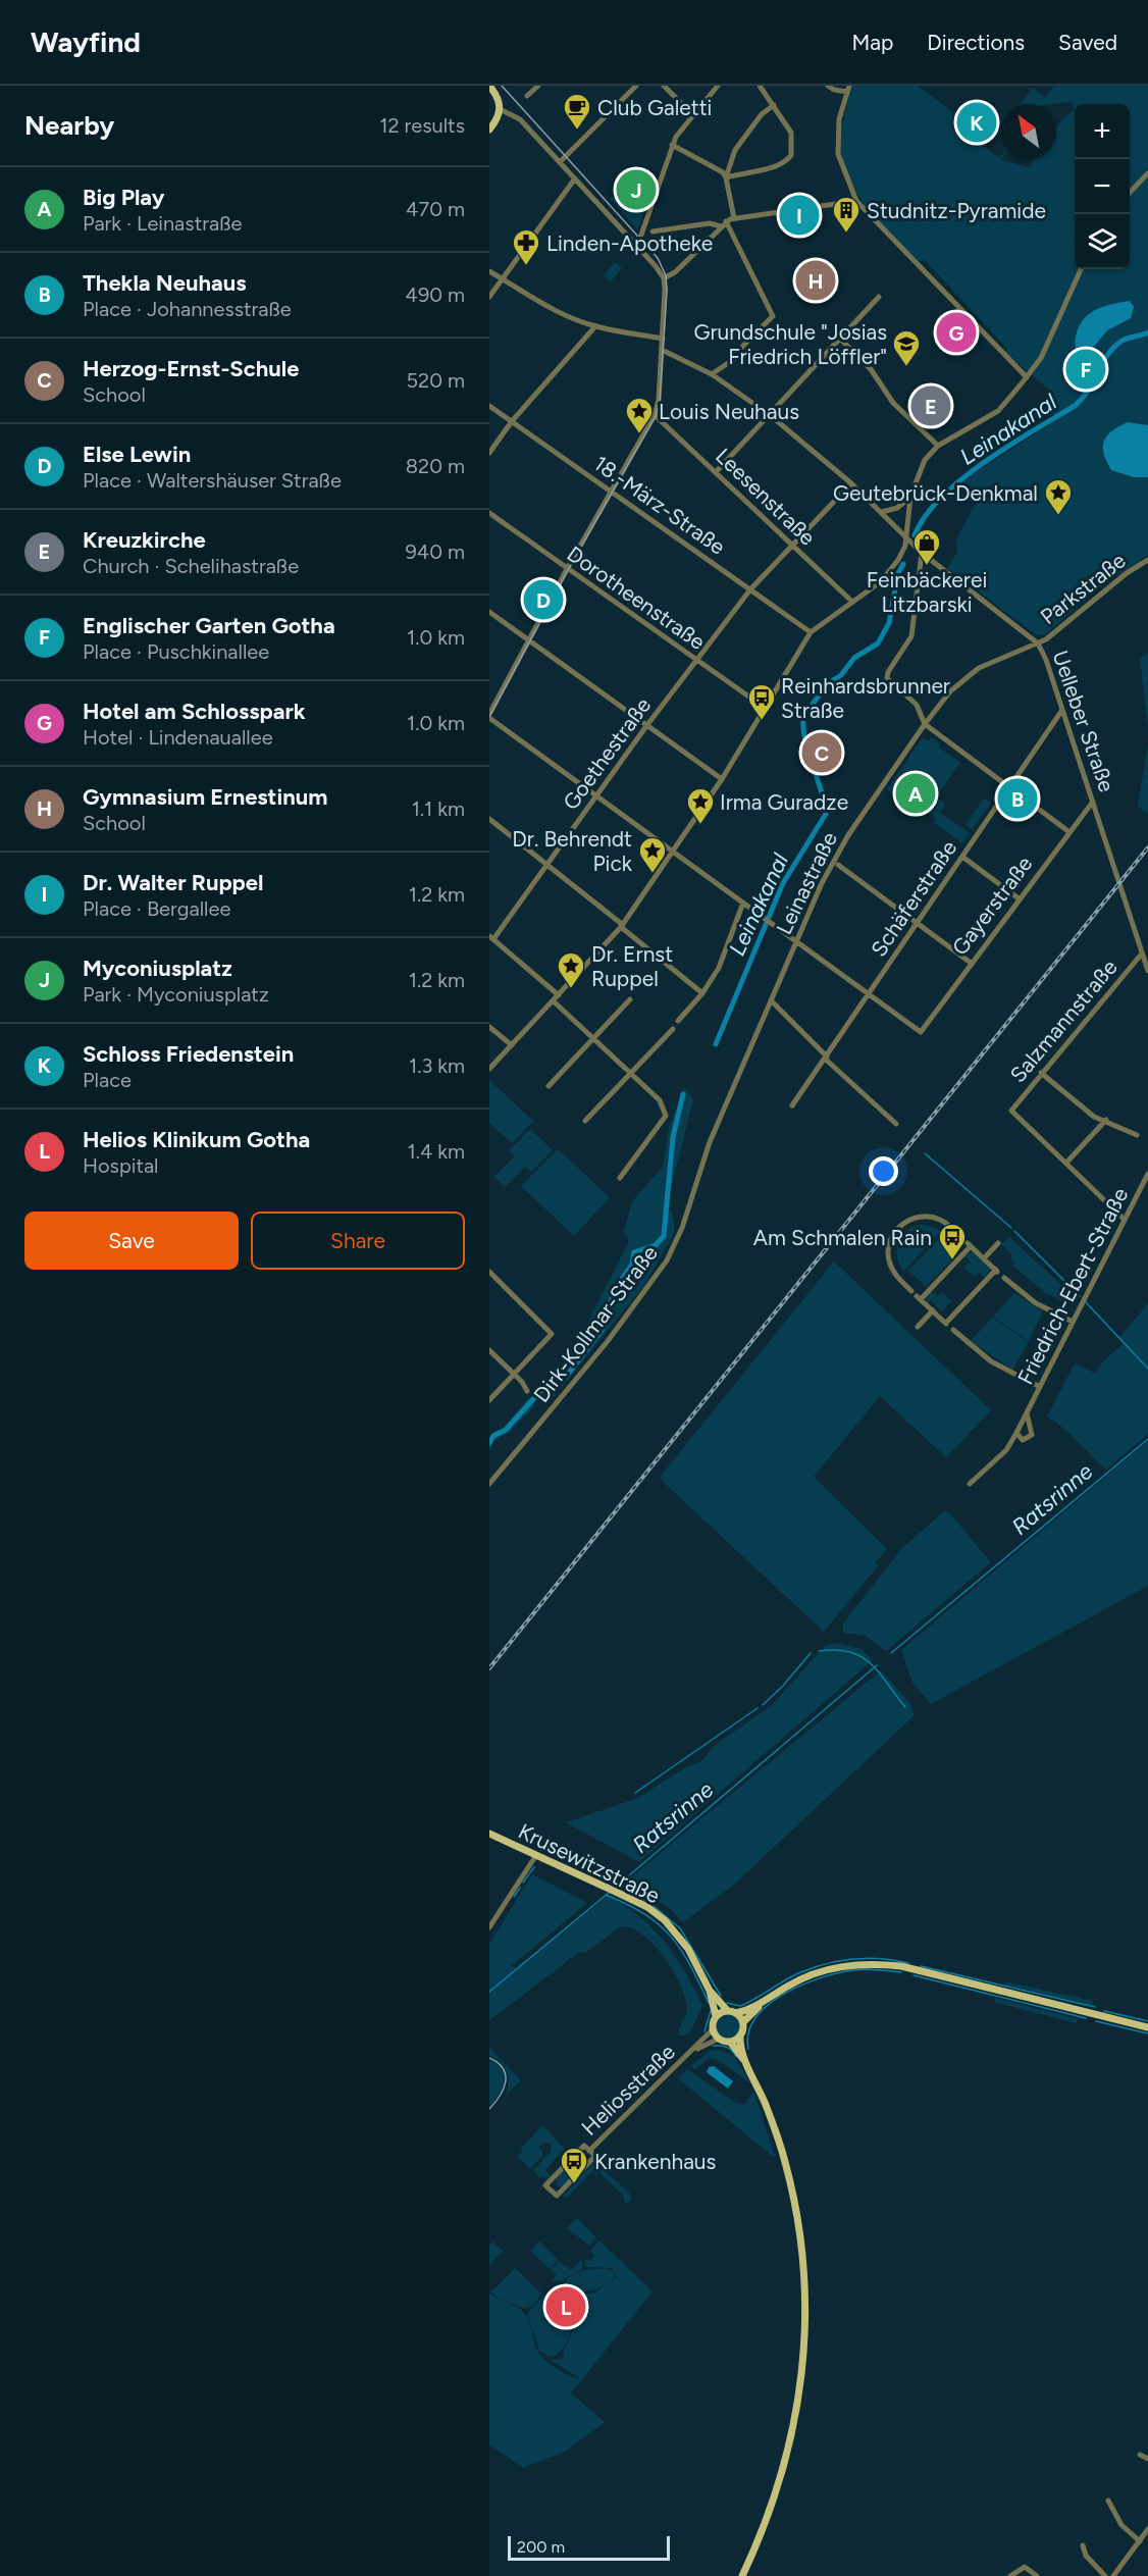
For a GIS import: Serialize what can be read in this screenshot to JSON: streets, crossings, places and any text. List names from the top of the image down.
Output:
{
  "streets": {
    "main road": ["Krusewitzstraße"],
    "street": [
      "Leesenstraße",
      "18.-März-Straße",
      "Parkstraße",
      "Dorotheenstraße",
      "Uelleber Straße",
      "Goethestraße",
      "Leinastraße",
      "Schäferstraße",
      "Gayerstraße",
      "Salzmannstraße",
      "Friedrich-Ebert-Straße",
      "Dirk-Kollmar-Straße",
      "Heliosstraße"
    ]
  },
  "crossings": [
    ["Leesenstraße", "Goethestraße"],
    ["18.-März-Straße", "Goethestraße"],
    ["Parkstraße", "Uelleber Straße"],
    ["Parkstraße", "Leinastraße"],
    ["Dorotheenstraße", "Goethestraße"],
    ["Uelleber Straße", "Goethestraße"],
    ["Uelleber Straße", "Leinastraße"],
    ["Uelleber Straße", "Schäferstraße"],
    ["Uelleber Straße", "Gayerstraße"],
    ["Uelleber Straße", "Salzmannstraße"],
    ["Leinastraße", "Dirk-Kollmar-Straße"],
    ["Schäferstraße", "Gayerstraße"]
  ],
  "water": ["Leinakanal", "Ratsrinne"],
  "places": {
    "cafe": ["Club Galetti"],
    "building": ["Studnitz-Pyramide"],
    "pharmacy": ["Linden-Apotheke"],
    "school or university": ["Grundschule \"Josias Friedrich Löffler\""],
    "place": [
      "Louis Neuhaus",
      "Geutebrück-Denkmal",
      "Irma Guradze",
      "Dr. Behrendt Pick",
      "Dr. Ernst Ruppel"
    ],
    "shop": ["Feinbäckerei Litzbarski"],
    "bus stop": ["Reinhardsbrunner Straße", "Am Schmalen Rain", "Krankenhaus"]
  },
  "scale_bar": "200 m",
  "north": "top left",
  "page": {
    "header": "Wayfind",
    "nav": ["Map", "Directions", "Saved"],
    "heading": ["Nearby", "12 results"],
    "pins": [
      "K",
      "J",
      "I",
      "H",
      "G",
      "F",
      "E",
      "D",
      "C",
      "A",
      "B",
      "L"
    ],
    "map_buttons": ["+", "−"],
    "list": [
      {
        "mark": "A",
        "name": "Big Play",
        "note": "Park · Leinastraße",
        "value": "470 m"
      },
      {
        "mark": "B",
        "name": "Thekla Neuhaus",
        "note": "Place · Johannesstraße",
        "value": "490 m"
      },
      {
        "mark": "C",
        "name": "Herzog-Ernst-Schule",
        "note": "School",
        "value": "520 m"
      },
      {
        "mark": "D",
        "name": "Else Lewin",
        "note": "Place · Waltershäuser Straße",
        "value": "820 m"
      },
      {
        "mark": "E",
        "name": "Kreuzkirche",
        "note": "Church · Schelihastraße",
        "value": "940 m"
      },
      {
        "mark": "F",
        "name": "Englischer Garten Gotha",
        "note": "Place · Puschkinallee",
        "value": "1.0 km"
      },
      {
        "mark": "G",
        "name": "Hotel am Schlosspark",
        "note": "Hotel · Lindenauallee",
        "value": "1.0 km"
      },
      {
        "mark": "H",
        "name": "Gymnasium Ernestinum",
        "note": "School",
        "value": "1.1 km"
      },
      {
        "mark": "I",
        "name": "Dr. Walter Ruppel",
        "note": "Place · Bergallee",
        "value": "1.2 km"
      },
      {
        "mark": "J",
        "name": "Myconiusplatz",
        "note": "Park · Myconiusplatz",
        "value": "1.2 km"
      },
      {
        "mark": "K",
        "name": "Schloss Friedenstein",
        "note": "Place",
        "value": "1.3 km"
      },
      {
        "mark": "L",
        "name": "Helios Klinikum Gotha",
        "note": "Hospital",
        "value": "1.4 km"
      }
    ],
    "buttons": ["Save", "Share"],
    "scale": "200 m"
  }
}
